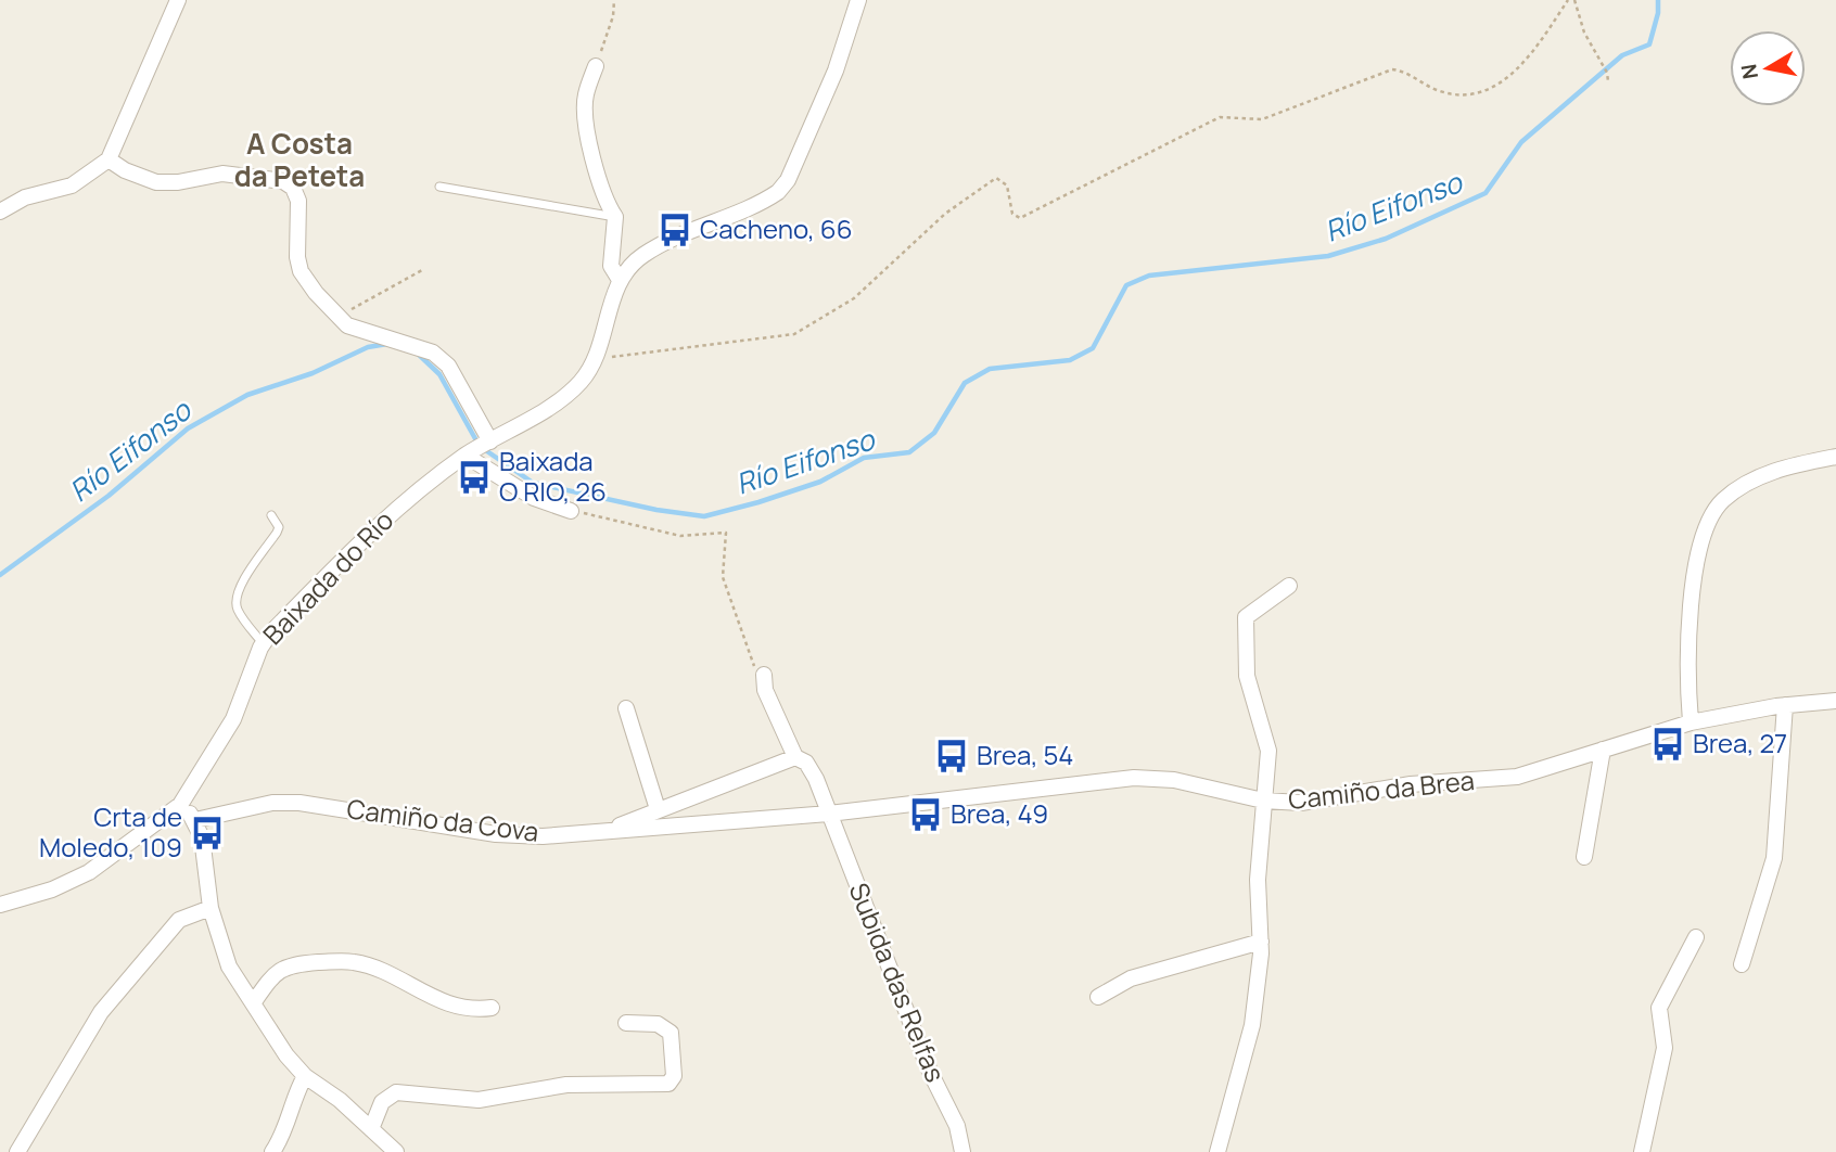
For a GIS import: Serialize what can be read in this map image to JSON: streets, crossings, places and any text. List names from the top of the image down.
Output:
{
  "streets": {
    "street": [
      "Baixada do Río",
      "Camiño da Brea",
      "Camiño da Cova",
      "Subida das Relfas"
    ]
  },
  "crossings": [
    ["Camiño da Brea", "Camiño da Cova"],
    ["Camiño da Brea", "Subida das Relfas"],
    ["Camiño da Cova", "Subida das Relfas"]
  ],
  "districts": ["A Costa da Peteta"],
  "water": ["Río Eifonso"],
  "places": {
    "bus stop": [
      "Cacheno, 66",
      "Baixada O RIO, 26",
      "Brea, 27",
      "Brea, 54",
      "Brea, 49",
      "Crta de Moledo, 109"
    ]
  },
  "north": "left"
}
